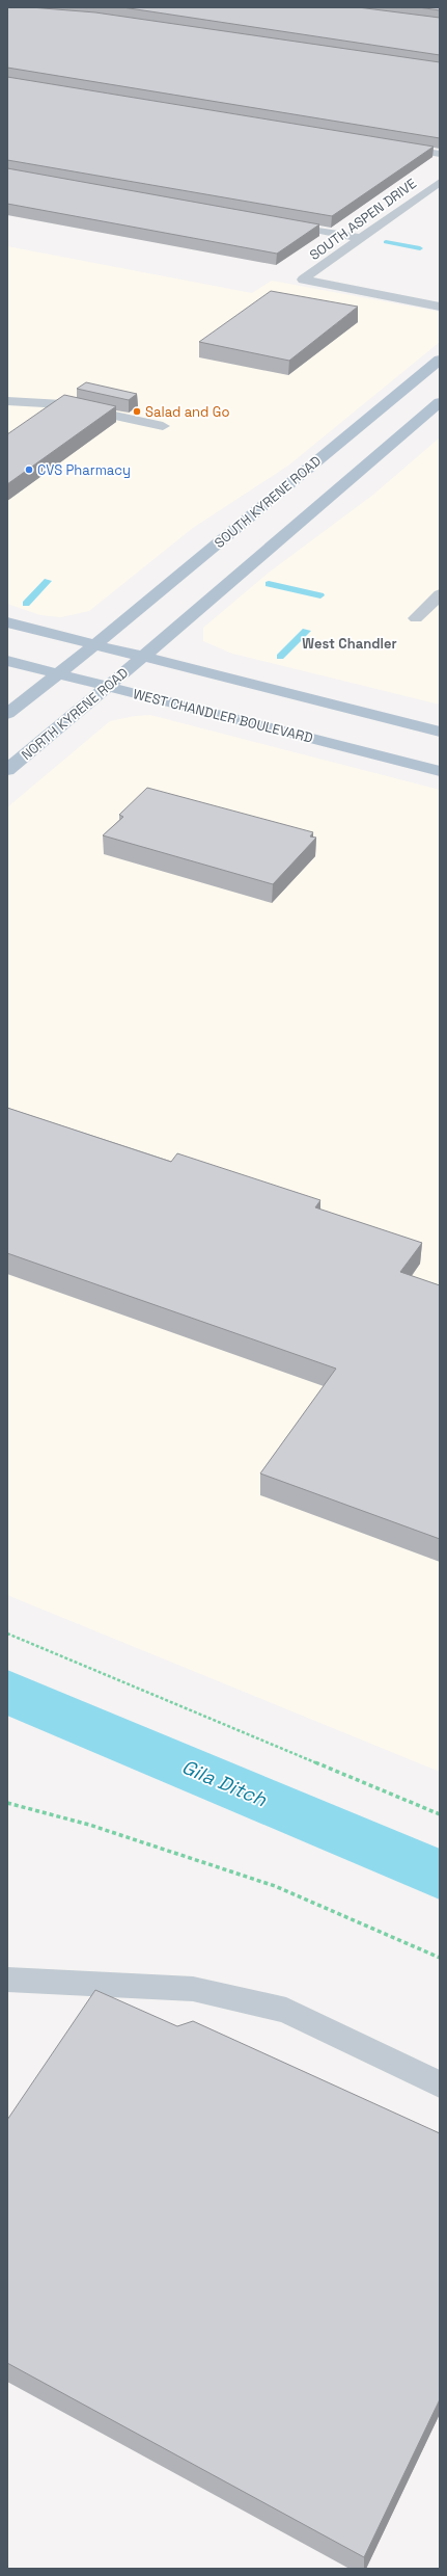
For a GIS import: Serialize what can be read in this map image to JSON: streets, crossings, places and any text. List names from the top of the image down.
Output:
{
  "streets": {
    "main road": ["SOUTH KYRENE ROAD", "NORTH KYRENE ROAD", "WEST CHANDLER BOULEVARD"],
    "street": ["SOUTH ASPEN DRIVE"]
  },
  "crossings": [
    ["NORTH KYRENE ROAD", "WEST CHANDLER BOULEVARD"]
  ],
  "districts": ["West Chandler"],
  "water": ["Gila Ditch"],
  "places": ["Salad and Go", "CVS Pharmacy"]
}
